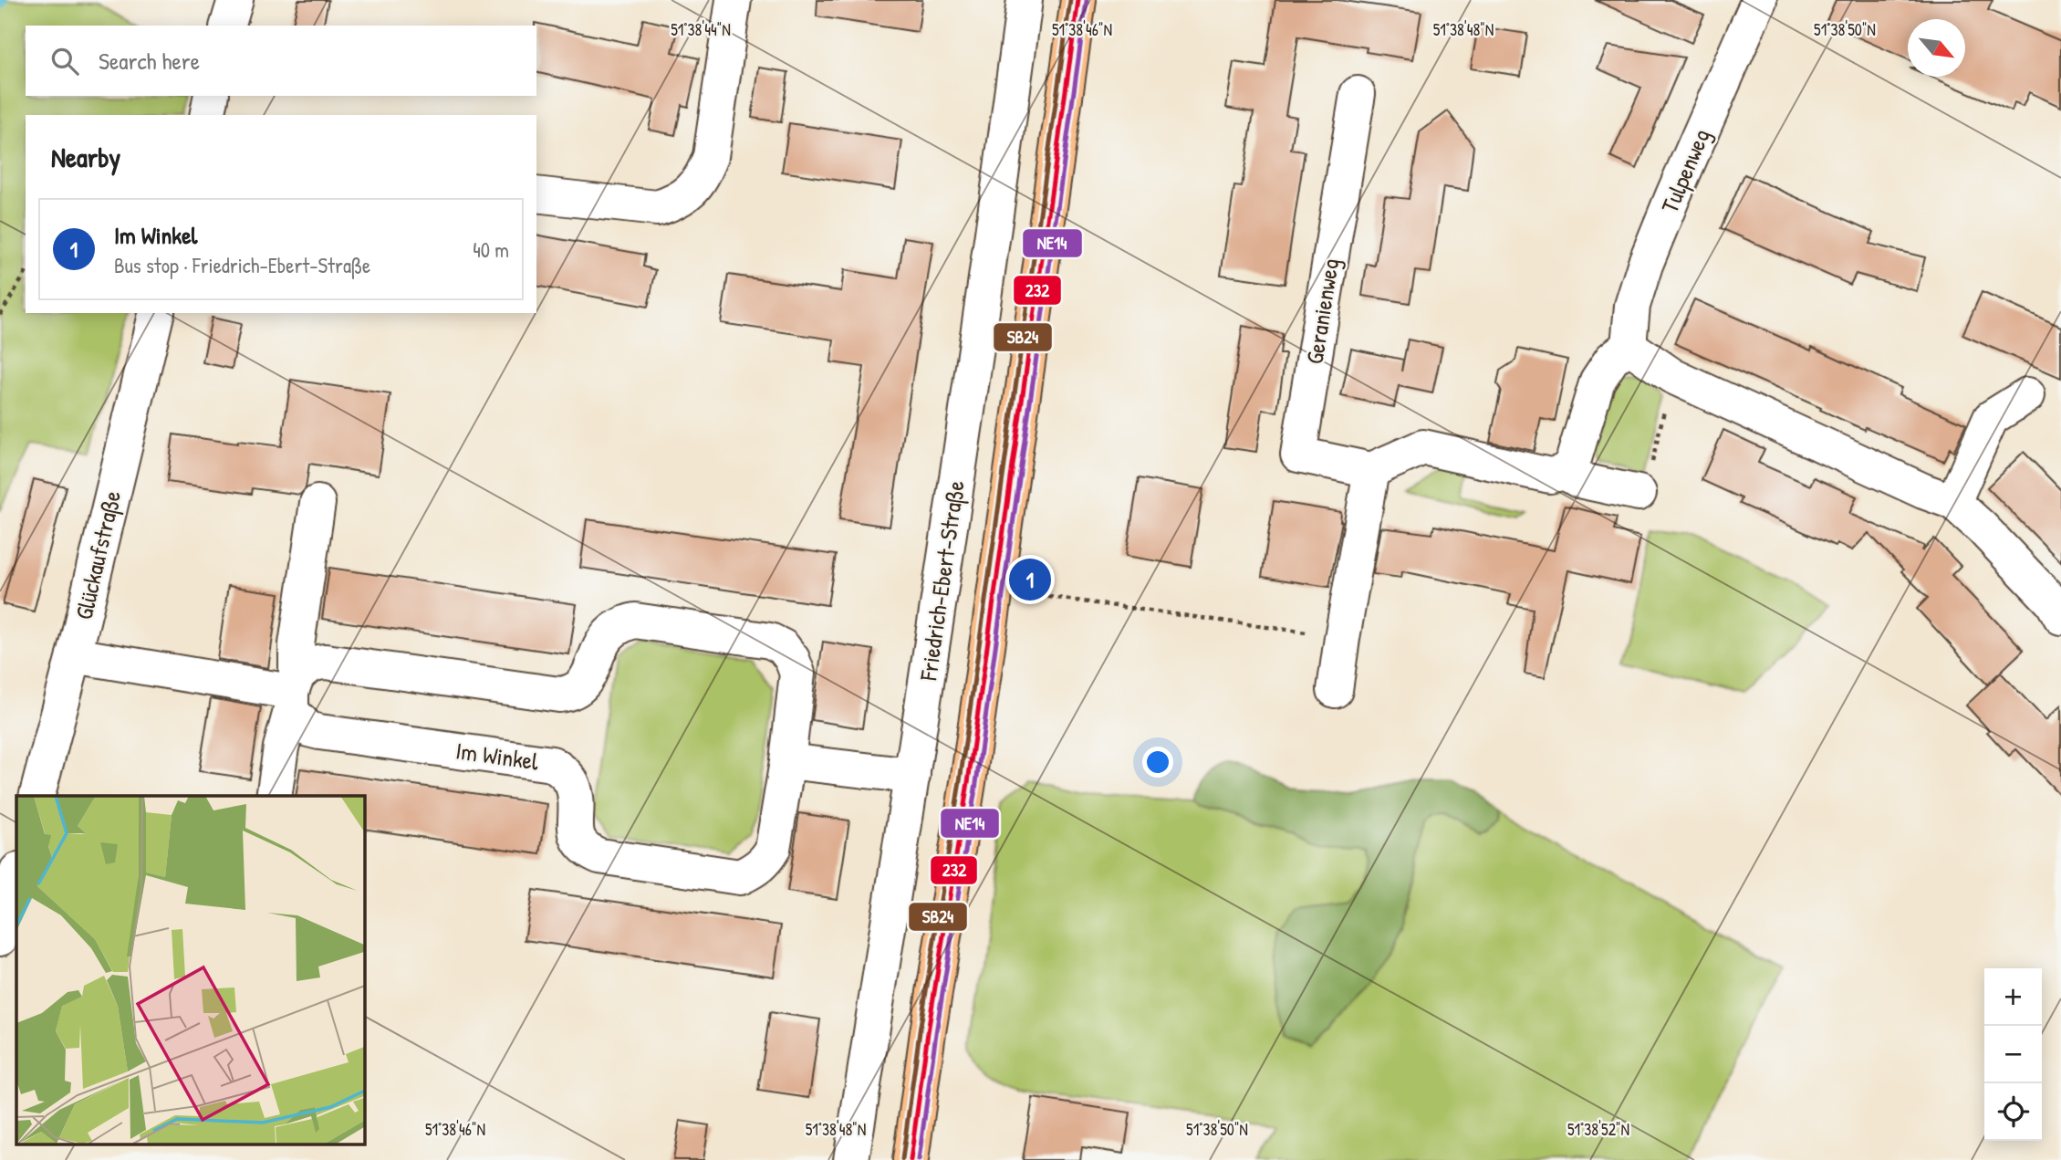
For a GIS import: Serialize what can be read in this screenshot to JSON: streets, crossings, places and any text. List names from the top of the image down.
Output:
{
  "streets": {
    "street": [
      "Tulpenweg",
      "Geranienweg",
      "Glückaufstraße",
      "Friedrich-Ebert-Straße",
      "Im Winkel"
    ]
  },
  "lines": ["transit line 232", "transit line SB24", "transit line NE14"],
  "north": "bottom right",
  "page": {
    "search": "Search here",
    "heading": "Nearby",
    "list": [
      {
        "mark": "1",
        "name": "Im Winkel",
        "note": "Bus stop · Friedrich-Ebert-Straße",
        "value": "40 m"
      }
    ],
    "pins": "1",
    "map_buttons": ["+", "−"]
  },
  "coordinates": [
    "51°38'44\"N",
    "51°38'46\"N",
    "51°38'48\"N",
    "51°38'50\"N",
    "51°38'52\"N"
  ]
}
